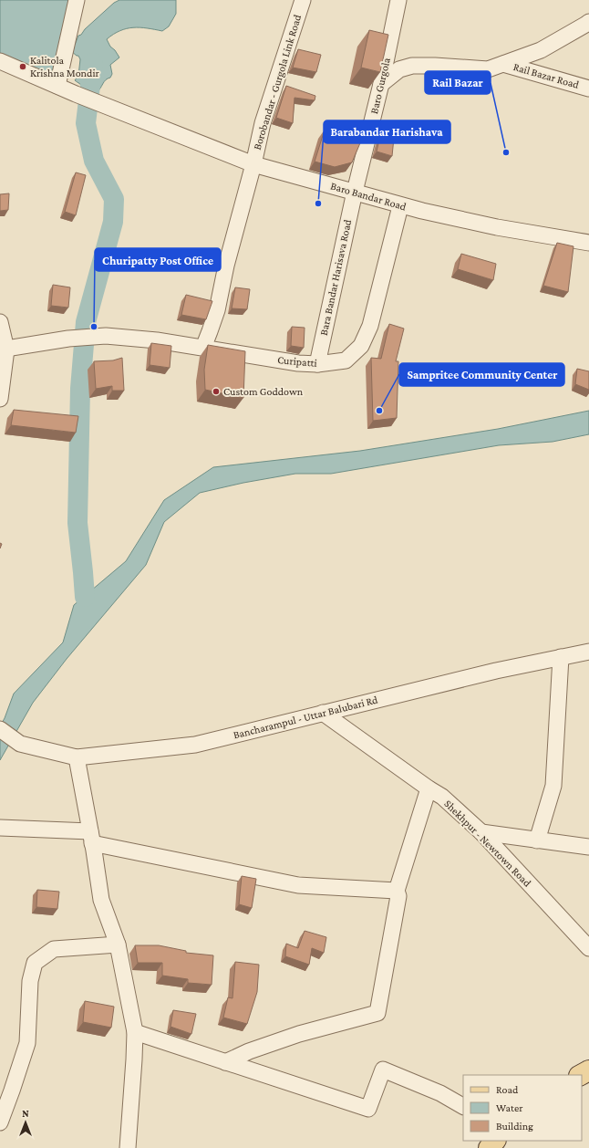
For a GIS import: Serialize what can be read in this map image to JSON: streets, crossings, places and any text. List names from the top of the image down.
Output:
{
  "streets": {
    "street": [
      "Rail Bazar Road",
      "Borobandar - Gurgola Link Road",
      "Baro Gurgola",
      "Baro Bandar Road",
      "Bara Bandar Harisava Road",
      "Curipatti",
      "Bancharampul - Uttar Balubari Rd",
      "Shekhpur - Newtown Road"
    ]
  },
  "crossings": [
    ["Borobandar - Gurgola Link Road", "Baro Bandar Road"],
    ["Borobandar - Gurgola Link Road", "Curipatti"],
    ["Baro Gurgola", "Baro Bandar Road"],
    ["Baro Gurgola", "Bara Bandar Harisava Road"],
    ["Baro Bandar Road", "Bara Bandar Harisava Road"],
    ["Baro Bandar Road", "Curipatti"],
    ["Bara Bandar Harisava Road", "Curipatti"],
    ["Bancharampul - Uttar Balubari Rd", "Shekhpur - Newtown Road"]
  ],
  "places": [
    "Kalitola Krishna Mondir",
    "Rail Bazar",
    "Barabandar Harishava",
    "Churipatty Post Office",
    "Custom Goddown",
    "Sampritee Community Center"
  ],
  "legend": ["Road", "Water", "Building"],
  "north": "top"
}
